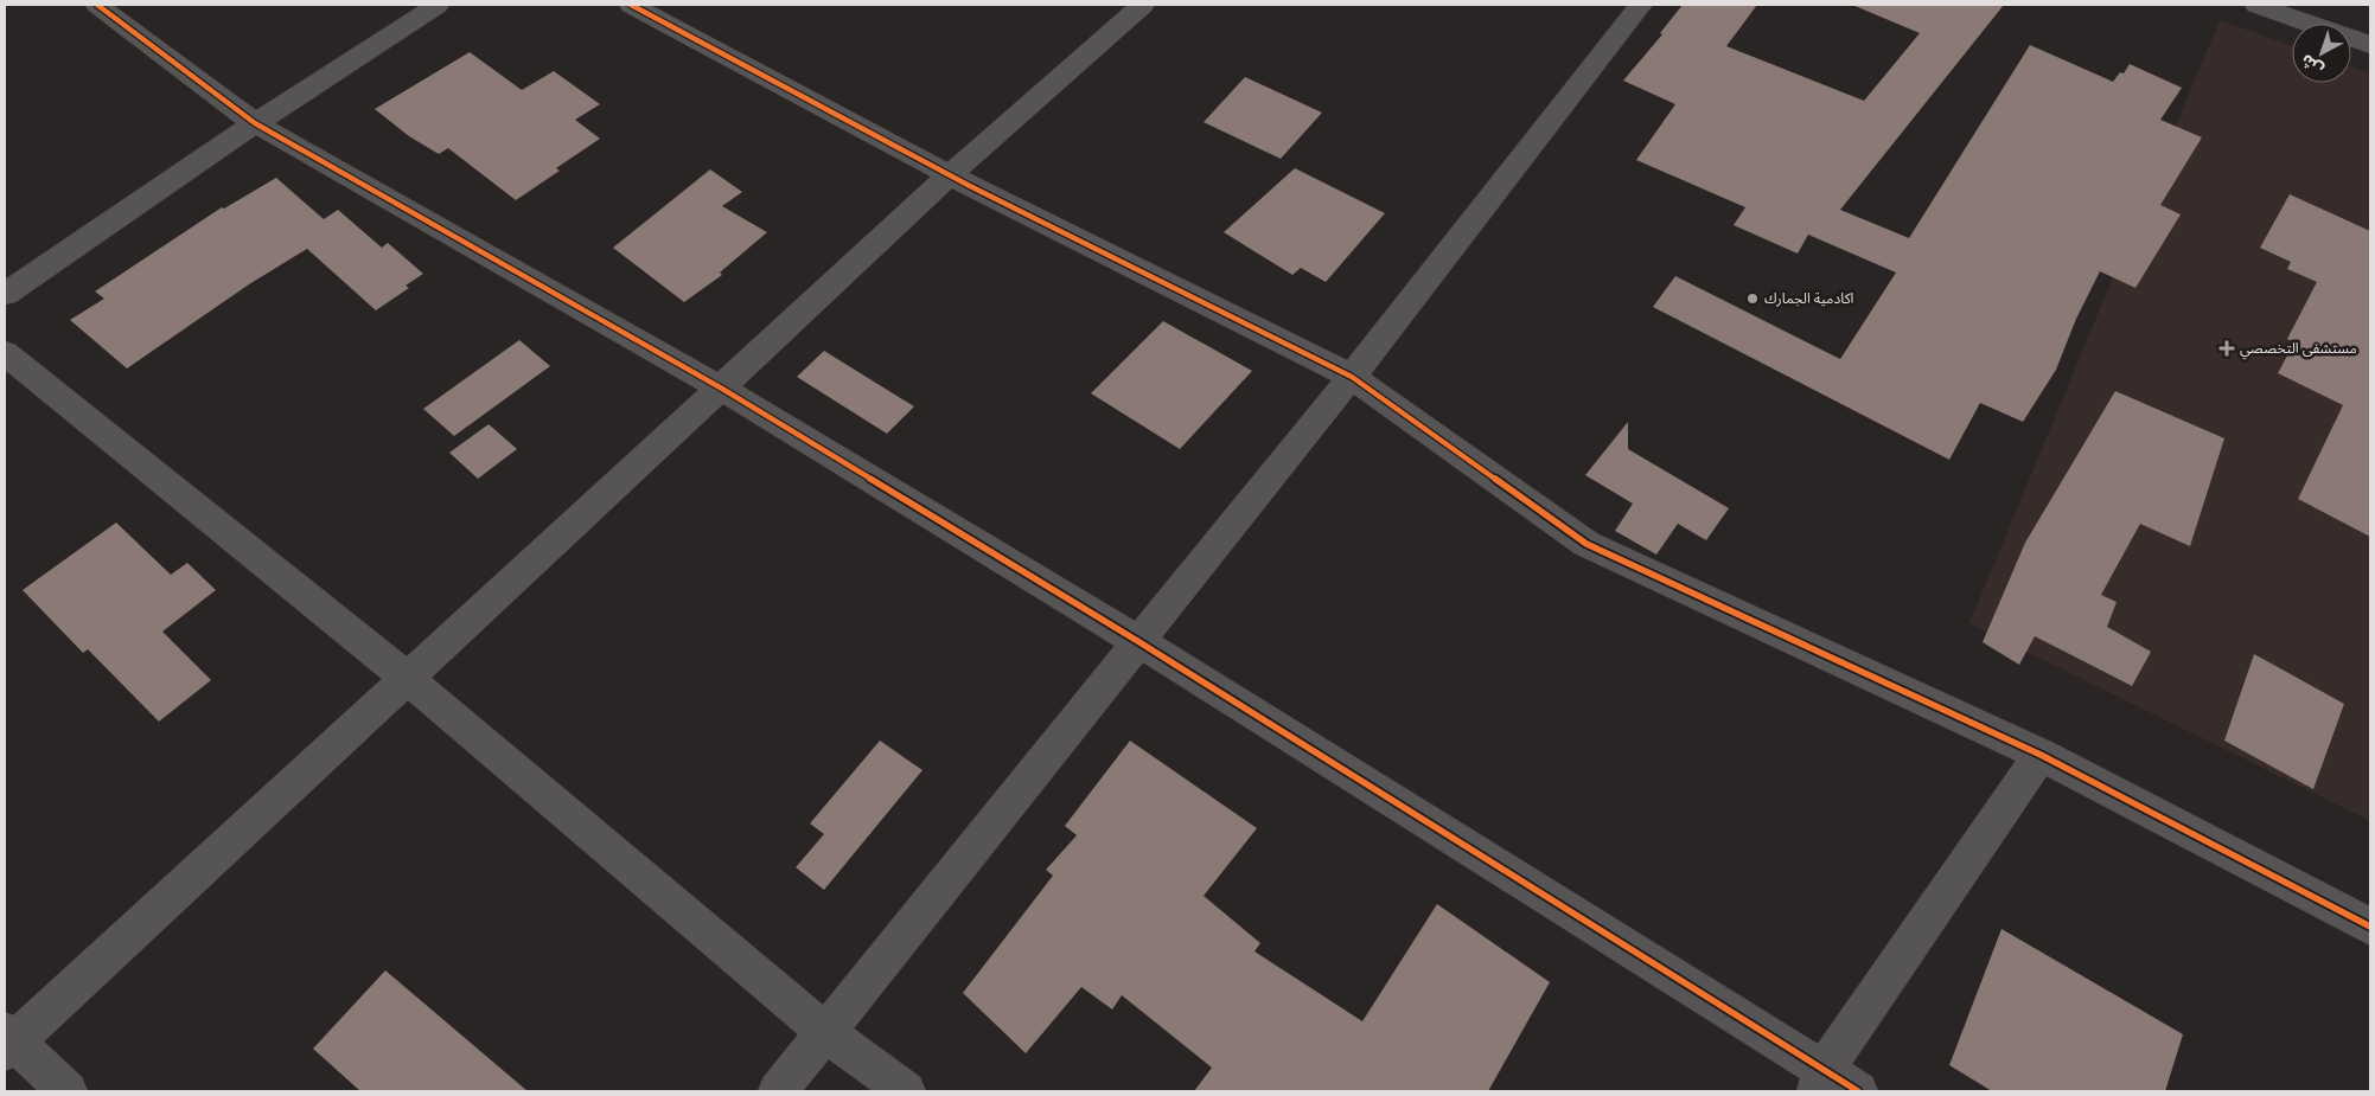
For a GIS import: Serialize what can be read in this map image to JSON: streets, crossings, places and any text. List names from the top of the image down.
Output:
{
  "places": {
    "other": ["اكادمية الجمارك"],
    "health": ["مستشفى التخصصي"]
  },
  "north": "bottom left"
}
